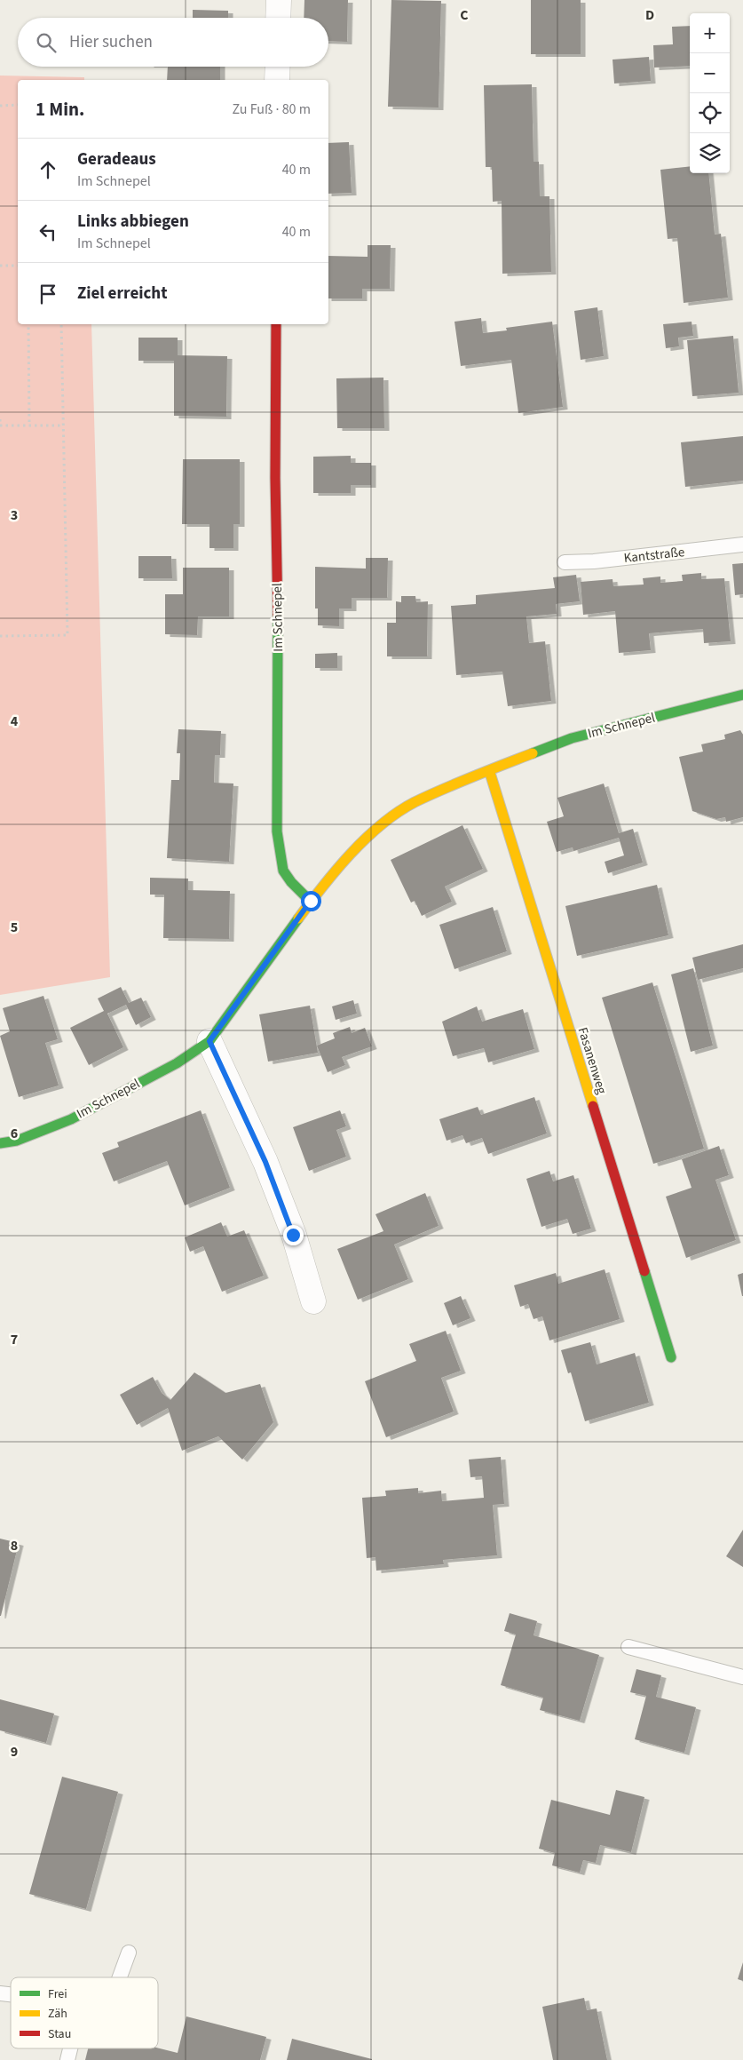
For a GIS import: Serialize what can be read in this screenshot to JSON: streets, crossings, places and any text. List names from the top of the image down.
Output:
{
  "streets": {
    "street": ["Im Schnepel", "Fasanenweg"],
    "lane": ["Kantstraße"]
  },
  "crossings": [
    ["Im Schnepel", "Fasanenweg"]
  ],
  "legend": ["Frei", "Zäh", "Stau"],
  "page": {
    "map_buttons": ["+", "−"],
    "search": "Hier suchen",
    "heading": ["1 Min.", "Zu Fuß · 80 m"],
    "list": [
      ["Geradeaus", "Im Schnepel", "40 m"],
      ["Links abbiegen", "Im Schnepel", "40 m"],
      "Ziel erreicht"
    ]
  },
  "grid": {
    "columns": ["C", "D"],
    "rows": [
      "3",
      "4",
      "5",
      "6",
      "7",
      "8",
      "9"
    ]
  }
}
